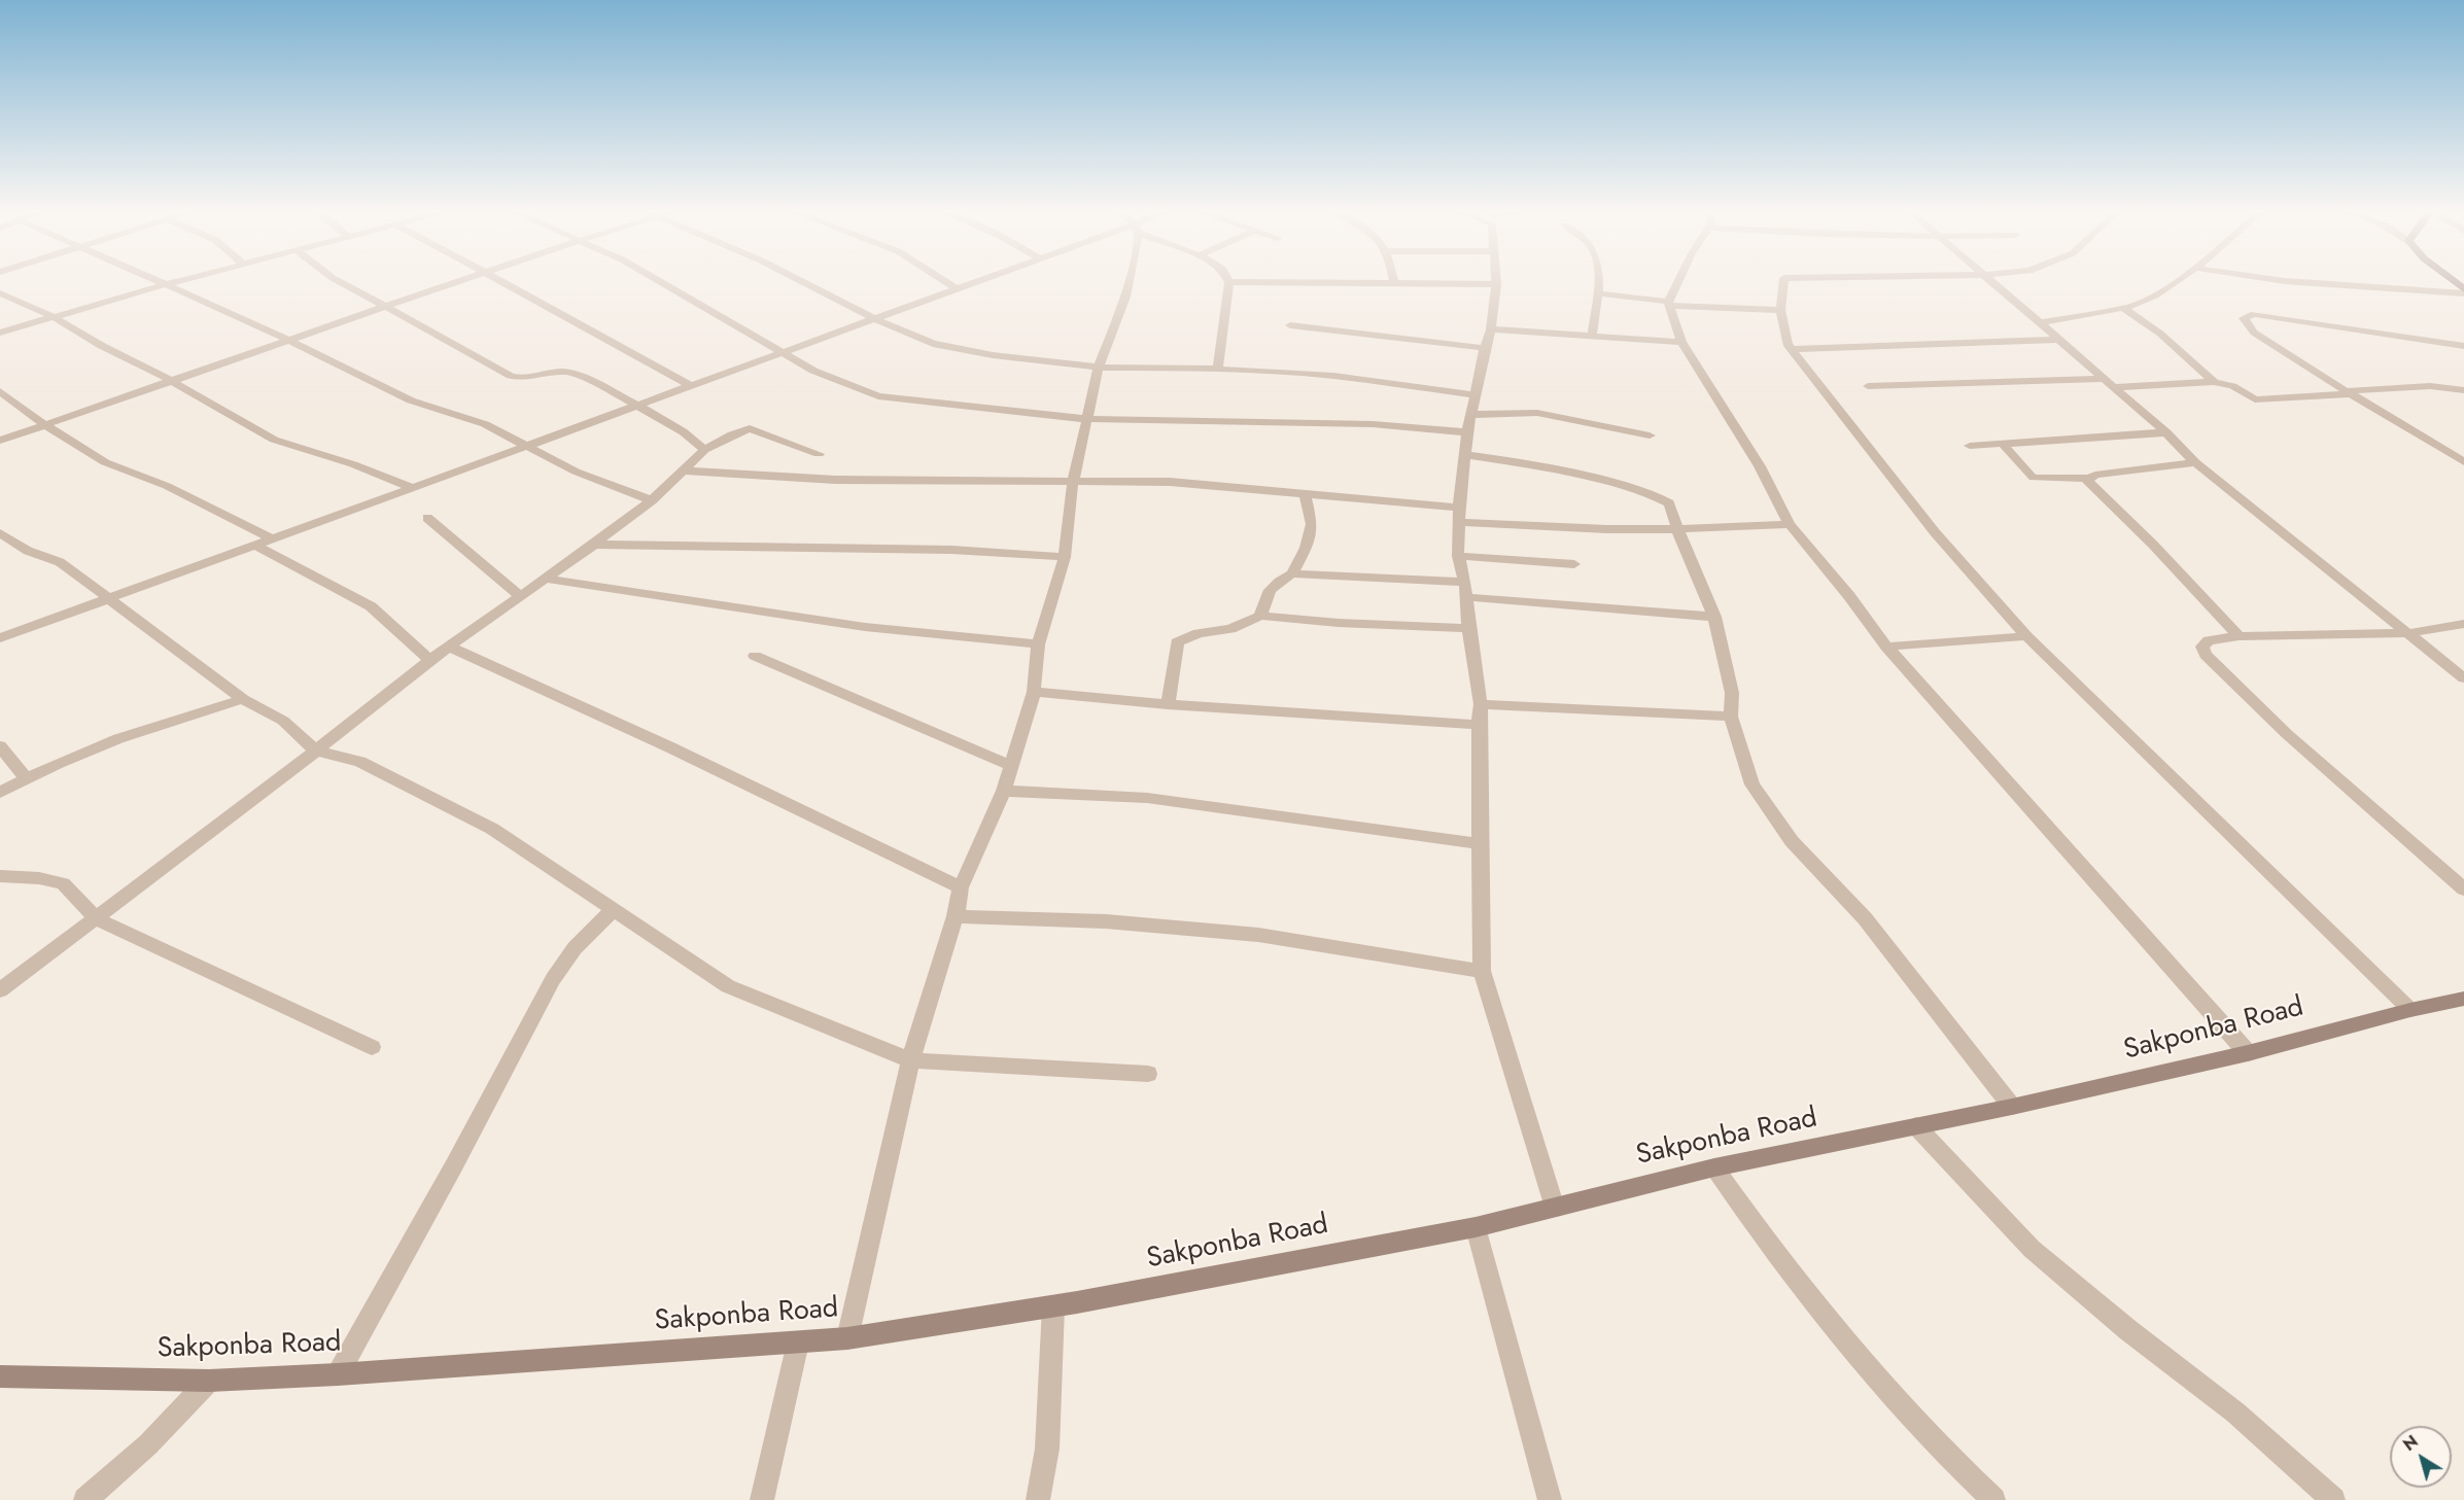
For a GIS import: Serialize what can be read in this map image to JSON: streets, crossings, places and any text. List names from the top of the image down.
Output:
{
  "streets": {
    "main road": ["Sakponba Road"]
  },
  "north": "top left"
}
